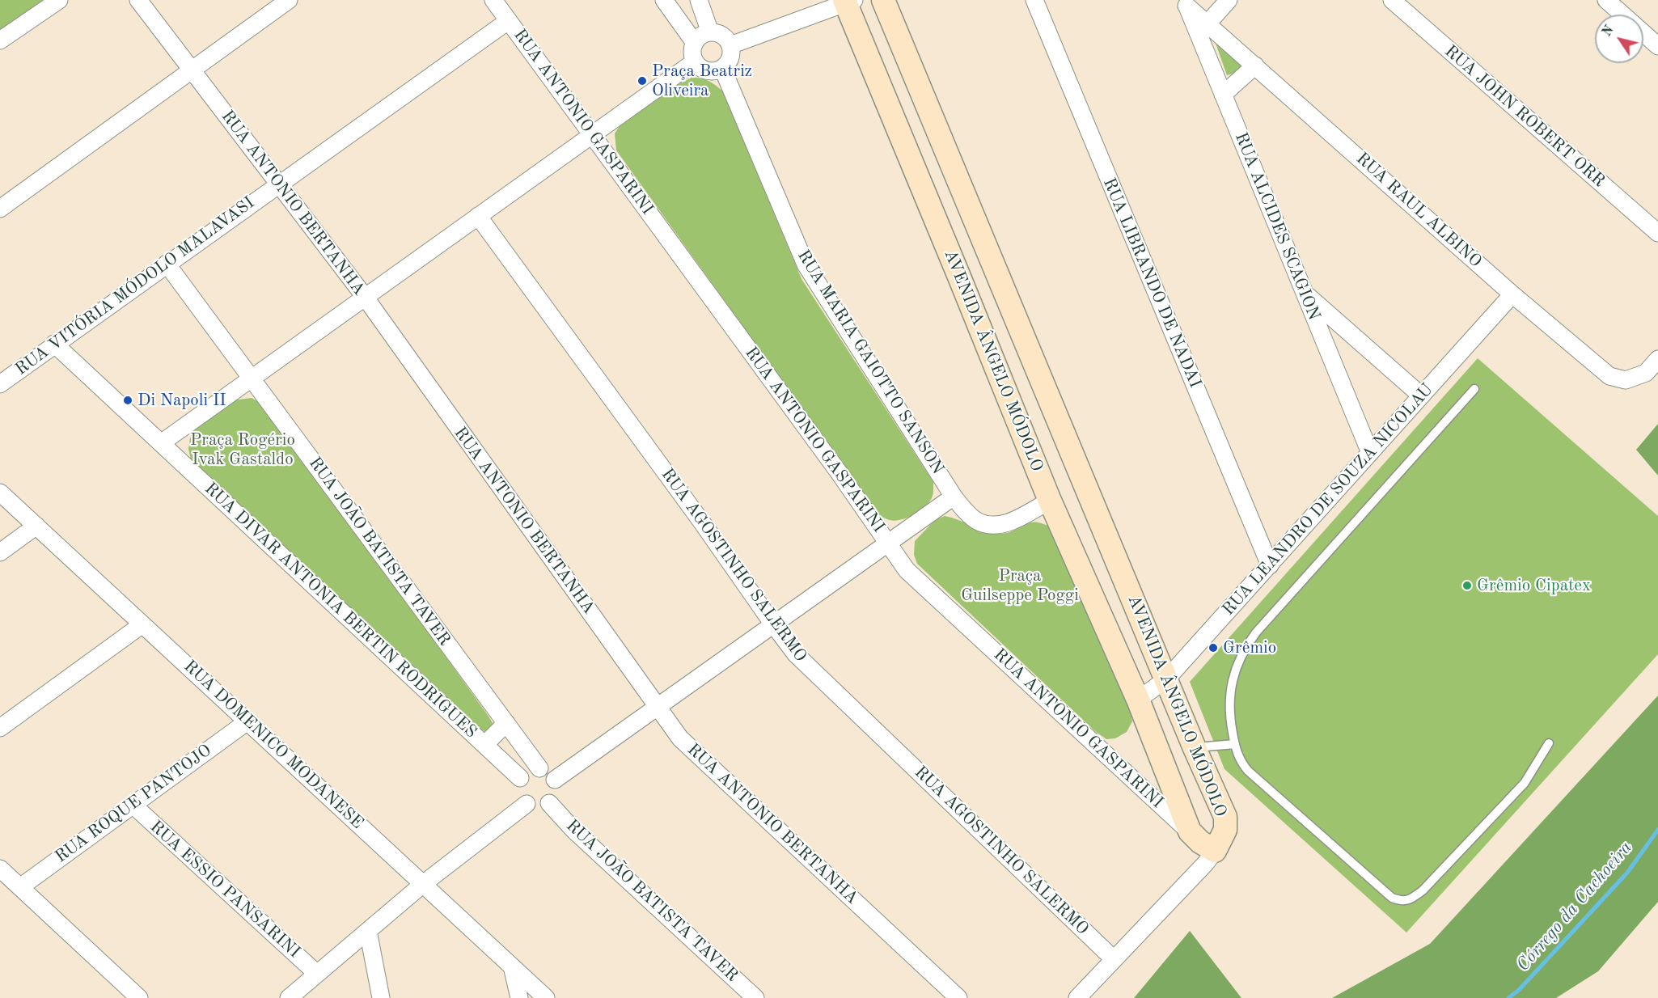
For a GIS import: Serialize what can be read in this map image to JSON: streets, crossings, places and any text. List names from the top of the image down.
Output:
{
  "streets": {
    "street": [
      "RUA JOHN ROBERT ORR",
      "RUA ANTONIO GASPARINI",
      "RUA ANTONIO BERTANHA",
      "RUA RAUL ALBINO",
      "RUA ALCIDES SCAGION",
      "RUA LIBRANDO DE NADAI",
      "RUA VITÓRIA MÓDOLO MALAVASI",
      "AVENIDA ÂNGELO MÓDOLO",
      "RUA MARIA GAIOTTO SANSON",
      "RUA LEANDRO DE SOUZA NICOLAU",
      "RUA JOÃO BATISTA TAVER",
      "RUA AGOSTINHO SALERMO",
      "RUA DIVAR ANTONIA BERTIN RODRIGUES",
      "RUA DOMENICO MODANESE",
      "RUA ROQUE PANTOJO",
      "RUA ESSIO PANSARINI"
    ]
  },
  "crossings": [
    ["RUA ANTONIO GASPARINI", "RUA VITÓRIA MÓDOLO MALAVASI"],
    ["RUA ANTONIO GASPARINI", "AVENIDA ÂNGELO MÓDOLO"],
    ["RUA ANTONIO BERTANHA", "RUA VITÓRIA MÓDOLO MALAVASI"],
    ["RUA RAUL ALBINO", "RUA ALCIDES SCAGION"],
    ["RUA RAUL ALBINO", "RUA LEANDRO DE SOUZA NICOLAU"],
    ["RUA ALCIDES SCAGION", "RUA LEANDRO DE SOUZA NICOLAU"],
    ["RUA LIBRANDO DE NADAI", "RUA LEANDRO DE SOUZA NICOLAU"],
    ["RUA VITÓRIA MÓDOLO MALAVASI", "RUA JOÃO BATISTA TAVER"],
    ["RUA VITÓRIA MÓDOLO MALAVASI", "RUA DIVAR ANTONIA BERTIN RODRIGUES"],
    ["AVENIDA ÂNGELO MÓDOLO", "RUA MARIA GAIOTTO SANSON"],
    ["AVENIDA ÂNGELO MÓDOLO", "RUA LEANDRO DE SOUZA NICOLAU"],
    ["RUA JOÃO BATISTA TAVER", "RUA DIVAR ANTONIA BERTIN RODRIGUES"],
    ["RUA DOMENICO MODANESE", "RUA ROQUE PANTOJO"],
    ["RUA ROQUE PANTOJO", "RUA ESSIO PANSARINI"]
  ],
  "water": ["Córrego da Cachoeira"],
  "parks": ["Praça Rogério Ivak Gastaldo", "Praça Guilseppe Poggi"],
  "places": [
    "Praça Beatriz Oliveira",
    "Di Napoli II",
    "Grêmio Cipatex",
    "Grêmio"
  ],
  "north": "top left"
}
